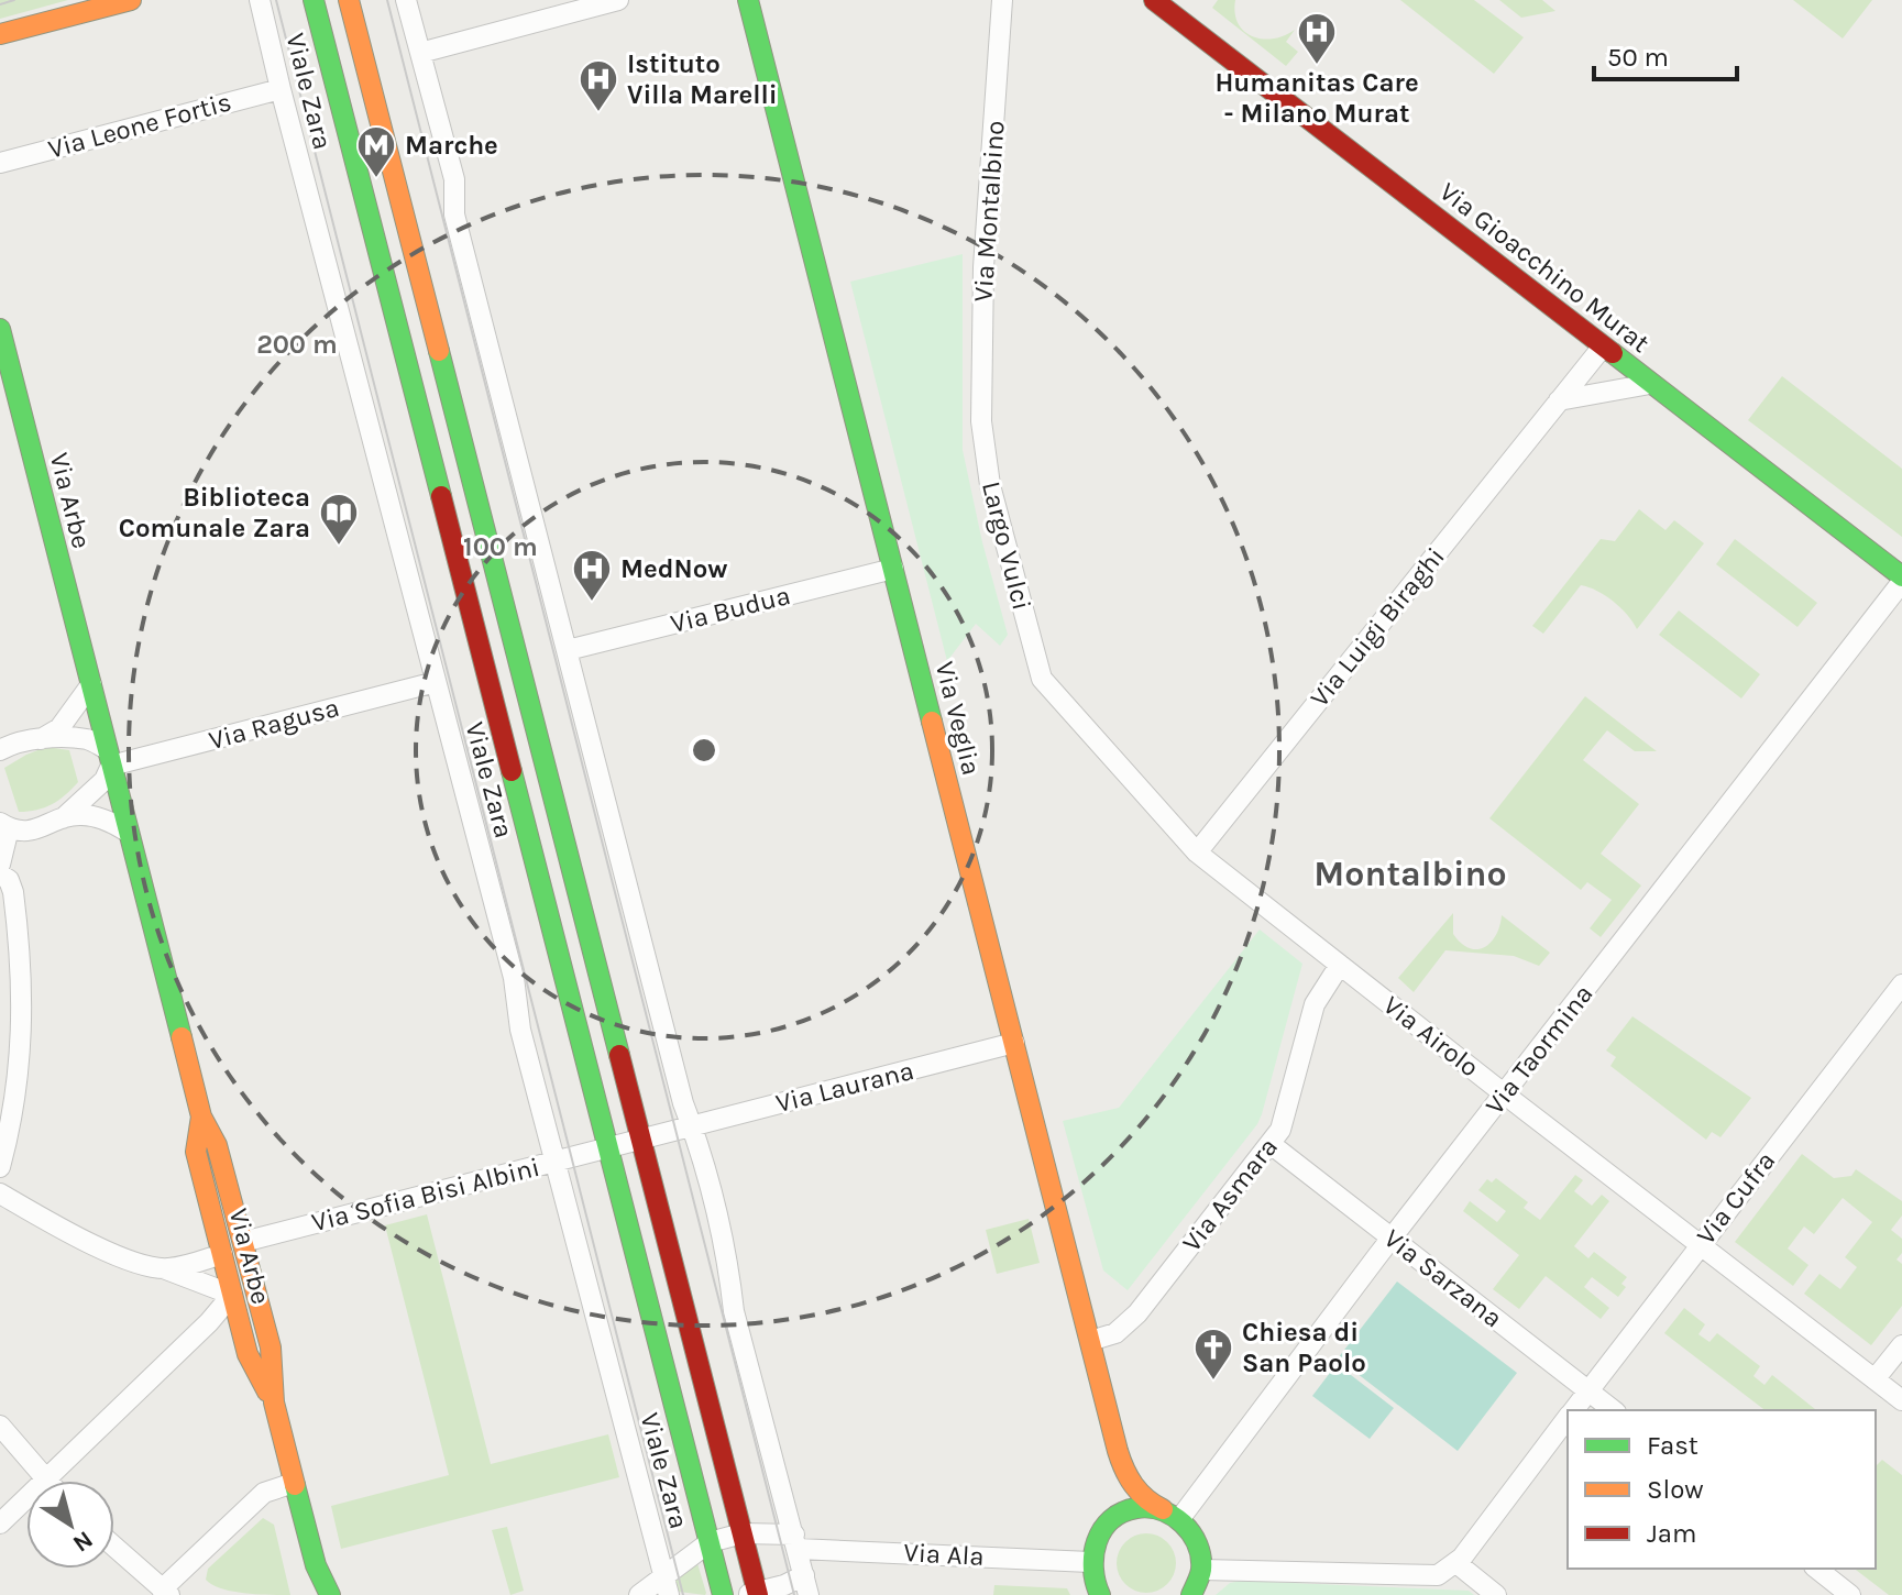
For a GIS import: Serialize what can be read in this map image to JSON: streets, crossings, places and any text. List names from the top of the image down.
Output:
{
  "streets": {
    "main road": [
      "Viale Zara",
      "Via Gioacchino Murat",
      "Via Arbe",
      "Via Veglia"
    ],
    "street": [
      "Via Leone Fortis",
      "Via Montalbino",
      "Largo Vulci",
      "Via Budua",
      "Via Luigi Biraghi",
      "Via Ragusa",
      "Via Airolo",
      "Via Taormina",
      "Via Laurana",
      "Via Sofia Bisi Albini",
      "Via Asmara",
      "Via Cufra",
      "Via Sarzana",
      "Via Ala"
    ]
  },
  "crossings": [
    ["Viale Zara", "Via Leone Fortis"],
    ["Viale Zara", "Via Ragusa"],
    ["Viale Zara", "Via Sofia Bisi Albini"],
    ["Viale Zara", "Via Ala"],
    ["Via Montalbino", "Largo Vulci"],
    ["Via Gioacchino Murat", "Via Luigi Biraghi"],
    ["Via Gioacchino Murat", "Via Taormina"],
    ["Via Arbe", "Via Ragusa"],
    ["Via Arbe", "Via Sofia Bisi Albini"],
    ["Largo Vulci", "Via Airolo"],
    ["Via Budua", "Via Veglia"],
    ["Via Luigi Biraghi", "Via Airolo"],
    ["Via Veglia", "Via Taormina"],
    ["Via Veglia", "Via Laurana"],
    ["Via Veglia", "Via Asmara"],
    ["Via Veglia", "Via Ala"],
    ["Via Airolo", "Via Taormina"],
    ["Via Airolo", "Via Asmara"],
    ["Via Airolo", "Via Cufra"],
    ["Via Taormina", "Via Sarzana"],
    ["Via Asmara", "Via Sarzana"],
    ["Via Cufra", "Via Sarzana"]
  ],
  "districts": ["Montalbino"],
  "places": {
    "hospital": ["Humanitas Care - Milano Murat", "Istituto Villa Marelli", "MedNow"],
    "metro station": ["Marche"],
    "library": ["Biblioteca Comunale Zara"],
    "church": ["Chiesa di San Paolo"]
  },
  "legend": ["Fast", "Slow", "Jam"],
  "scale_bar": "50 m",
  "north": "bottom right",
  "rings": ["200 m", "100 m"]
}
